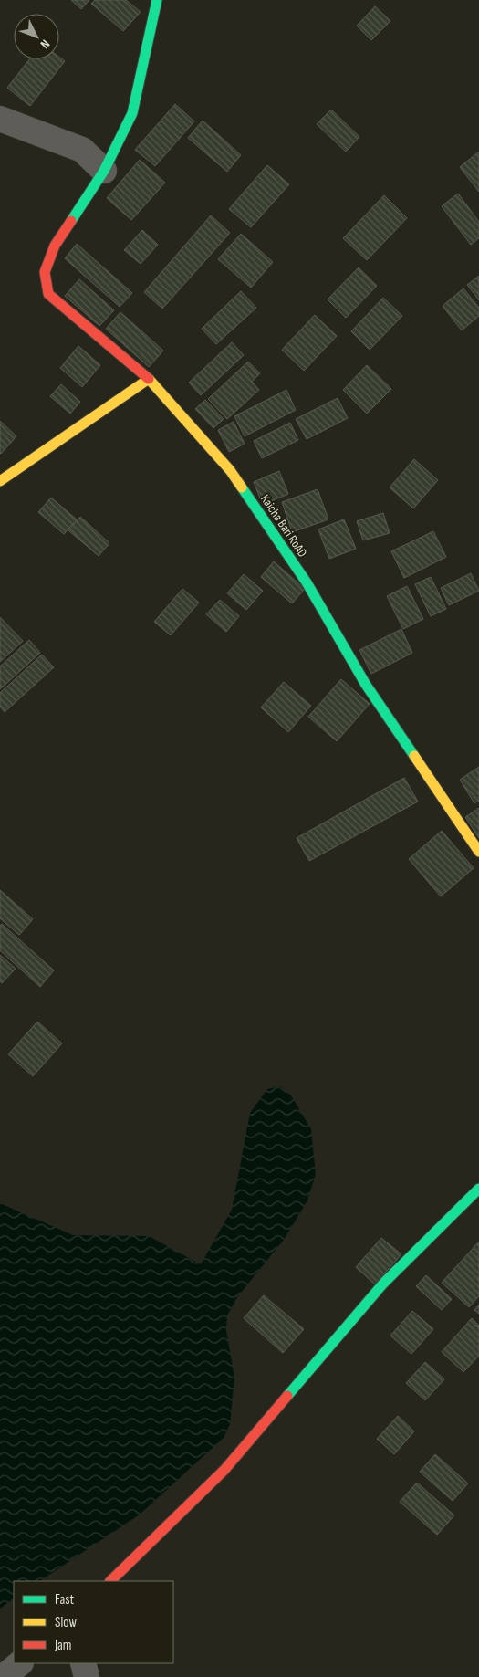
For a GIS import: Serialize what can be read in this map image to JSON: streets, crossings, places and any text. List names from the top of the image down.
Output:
{
  "streets": {
    "street": ["Kaicha Bari RoAD"]
  },
  "legend": ["Fast", "Slow", "Jam"],
  "north": "bottom right"
}
